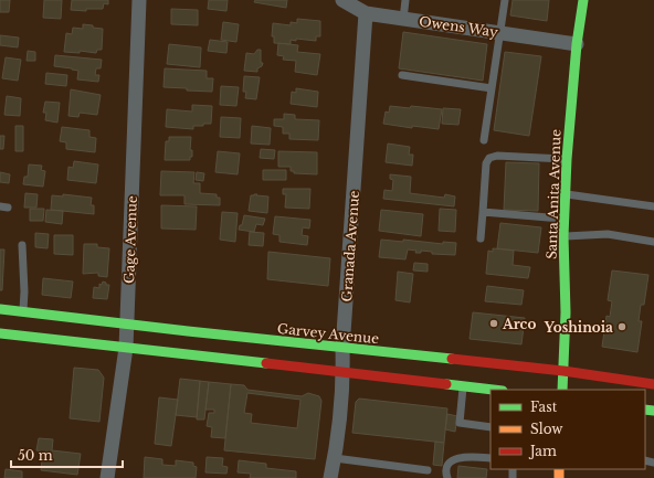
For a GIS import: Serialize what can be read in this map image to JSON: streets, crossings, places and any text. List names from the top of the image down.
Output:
{
  "streets": {
    "main road": ["Santa Anita Avenue", "Garvey Avenue"],
    "street": ["Owens Way", "Gage Avenue", "Granada Avenue"]
  },
  "crossings": [
    ["Owens Way", "Santa Anita Avenue"],
    ["Owens Way", "Granada Avenue"],
    ["Santa Anita Avenue", "Garvey Avenue"],
    ["Gage Avenue", "Garvey Avenue"],
    ["Granada Avenue", "Garvey Avenue"]
  ],
  "places": ["Arco", "Yoshinoia"],
  "legend": ["Fast", "Slow", "Jam"],
  "scale_bar": "50 m"
}
